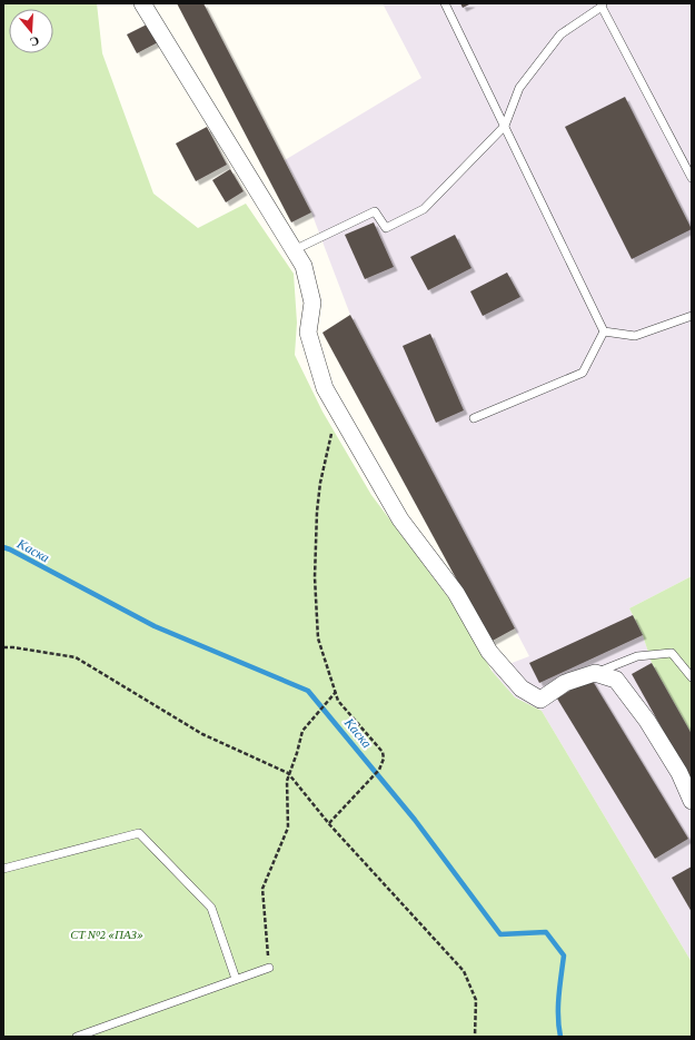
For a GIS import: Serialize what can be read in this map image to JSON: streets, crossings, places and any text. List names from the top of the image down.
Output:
{
  "water": ["Каска"],
  "parks": ["СТ №2 «ПАЗ»"],
  "north": "bottom"
}
